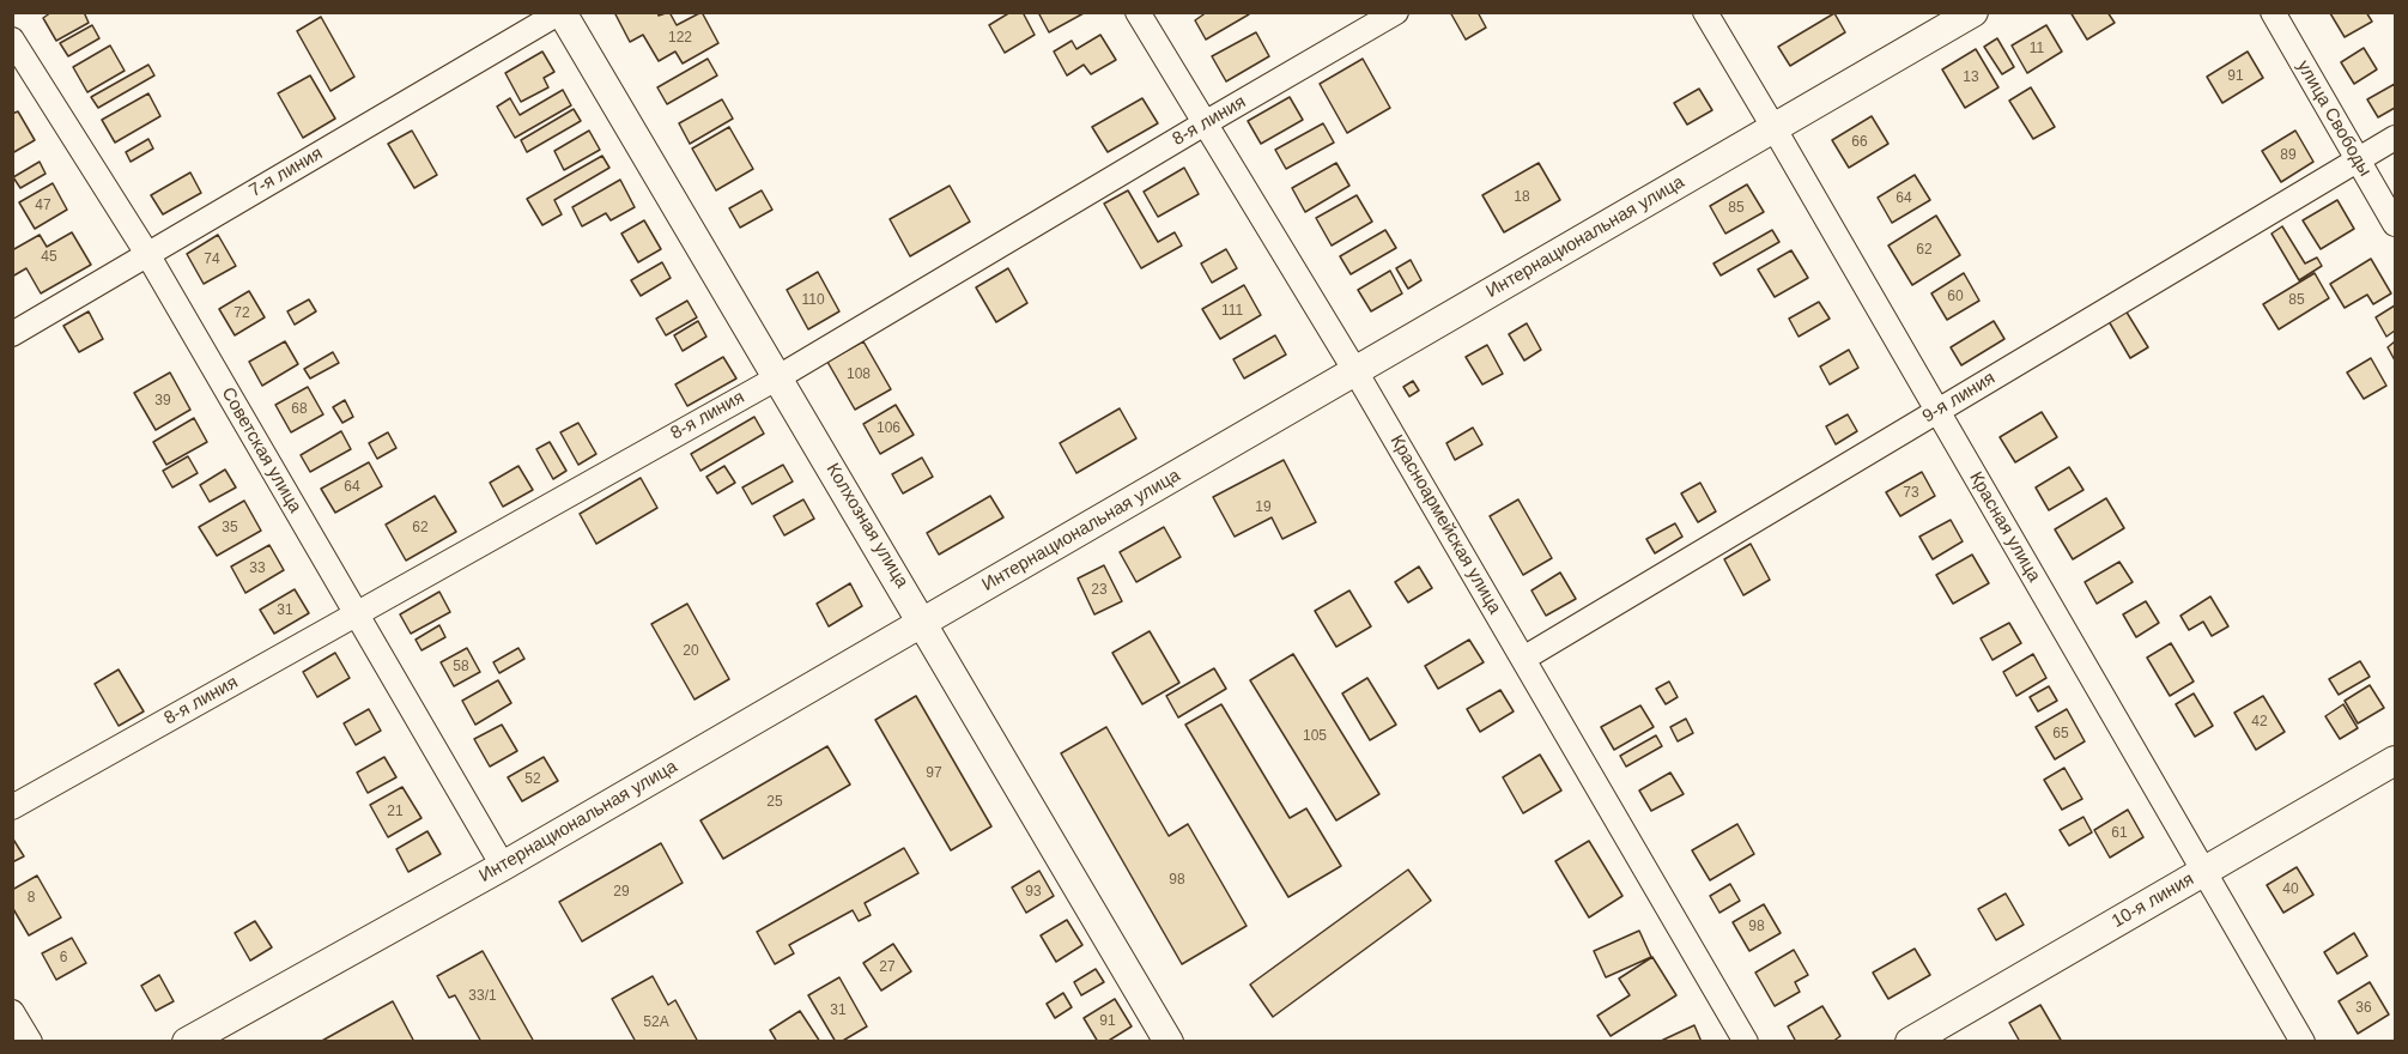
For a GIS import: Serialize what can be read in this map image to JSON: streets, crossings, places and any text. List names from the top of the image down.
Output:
{
  "streets": {
    "street": [
      "улица Свободы",
      "8-я линия",
      "7-я линия",
      "Интернациональная улица",
      "9-я линия",
      "Советская улица",
      "Красноармейская улица",
      "Колхозная улица",
      "Красная улица",
      "10-я линия"
    ]
  },
  "crossings": [
    ["улица Свободы", "9-я линия"],
    ["8-я линия", "Советская улица"],
    ["8-я линия", "Красноармейская улица"],
    ["8-я линия", "Колхозная улица"],
    ["7-я линия", "Советская улица"],
    ["7-я линия", "Колхозная улица"],
    ["Интернациональная улица", "Советская улица"],
    ["Интернациональная улица", "Красноармейская улица"],
    ["Интернациональная улица", "Колхозная улица"],
    ["Интернациональная улица", "Красная улица"],
    ["9-я линия", "Красноармейская улица"],
    ["9-я линия", "Красная улица"],
    ["Красная улица", "10-я линия"]
  ],
  "house_numbers": [
    "122",
    "11",
    "91",
    "13",
    "66",
    "89",
    "18",
    "64",
    "47",
    "85",
    "62",
    "45",
    "74",
    "60",
    "110",
    "85",
    "111",
    "72",
    "108",
    "39",
    "68",
    "106",
    "64",
    "73",
    "19",
    "35",
    "62",
    "33",
    "23",
    "31",
    "20",
    "58",
    "42",
    "65",
    "105",
    "97",
    "52",
    "25",
    "21",
    "61",
    "98",
    "40",
    "29",
    "93",
    "8",
    "98",
    "6",
    "27",
    "33/1",
    "36",
    "31",
    "91",
    "52А"
  ]
}
